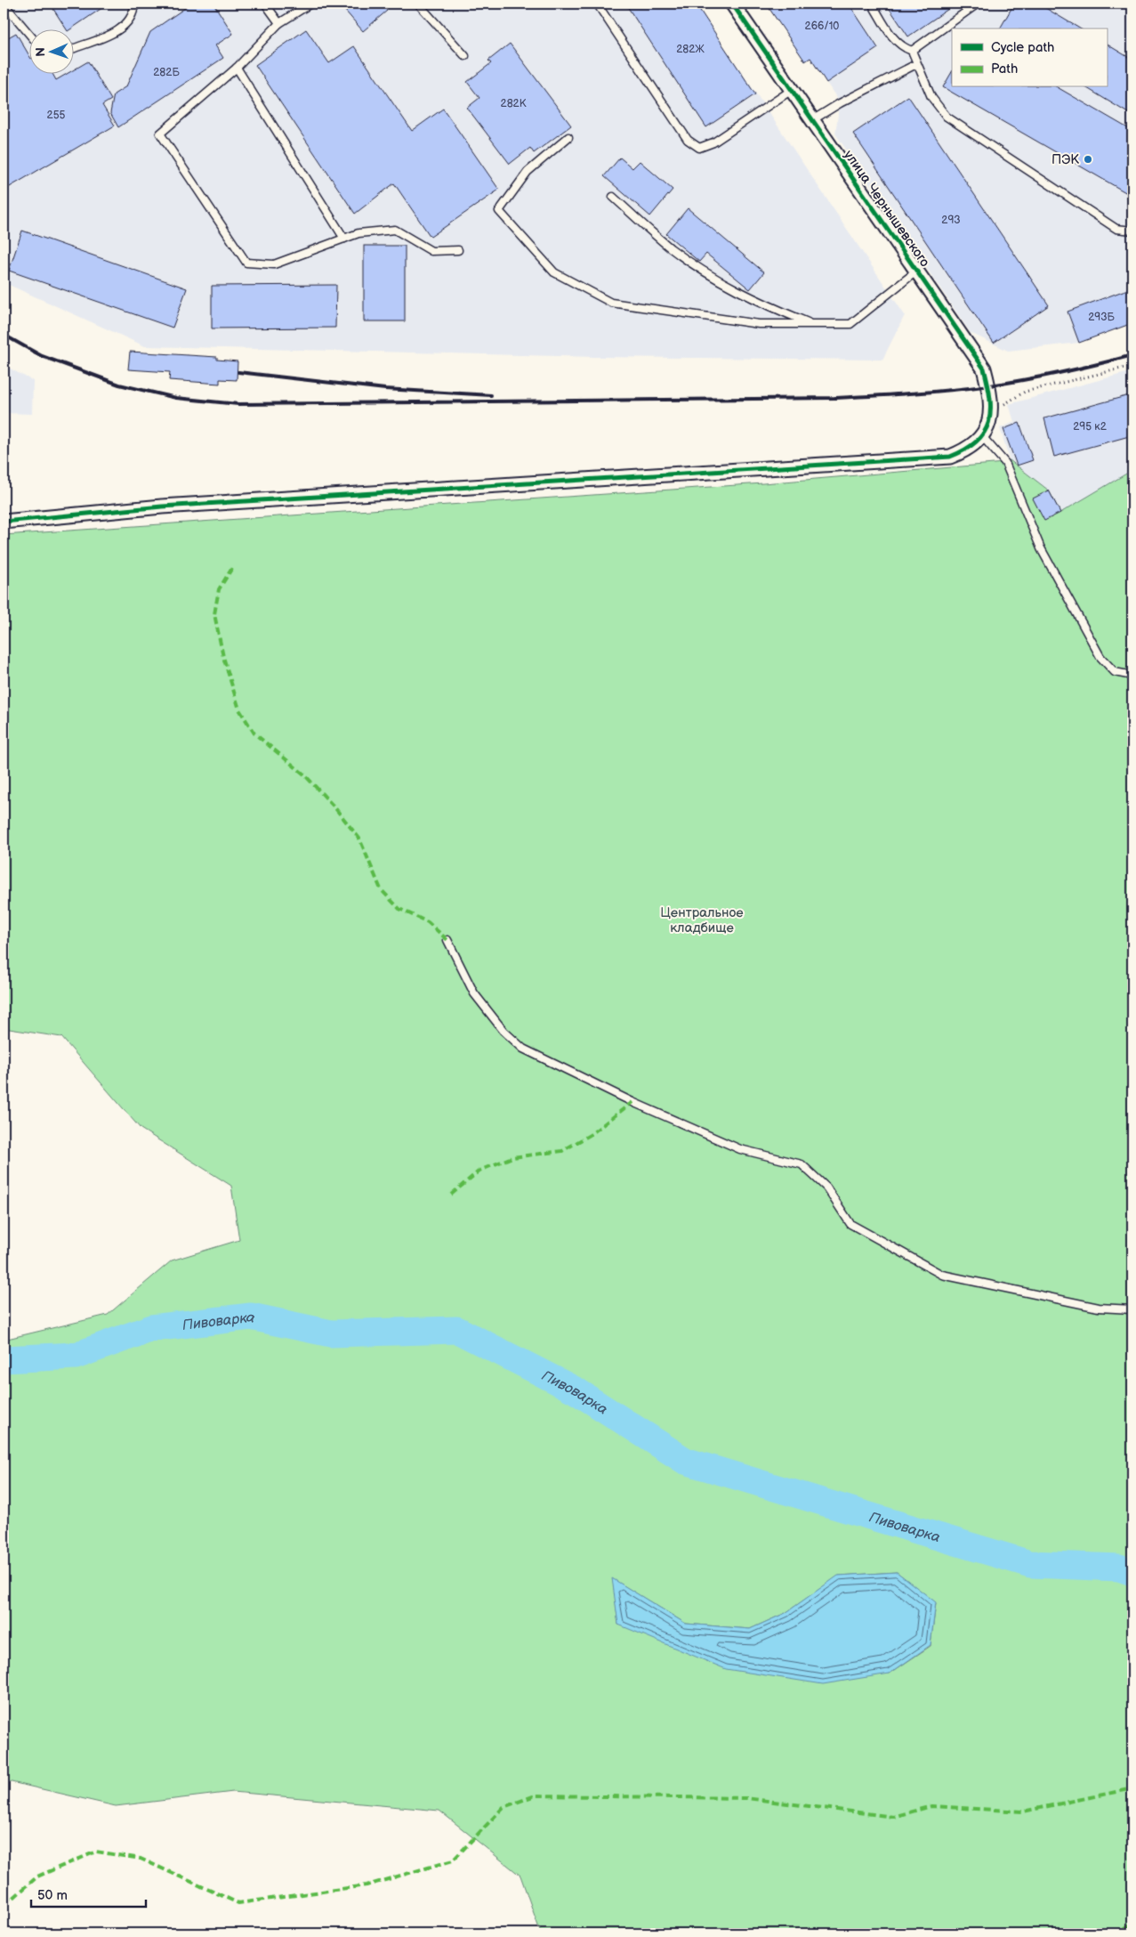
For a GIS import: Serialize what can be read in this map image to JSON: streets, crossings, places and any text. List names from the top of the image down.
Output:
{
  "streets": {
    "street": ["улица Чернышевского"]
  },
  "water": ["Пивоварка"],
  "parks": ["Центральное кладбище"],
  "places": ["ПЭК"],
  "house_numbers": [
    "266/10",
    "282Ж",
    "282Б",
    "282К",
    "255",
    "293",
    "293Б",
    "295 к2"
  ],
  "legend": ["Cycle path", "Path"],
  "scale_bar": "50 m",
  "north": "left"
}
